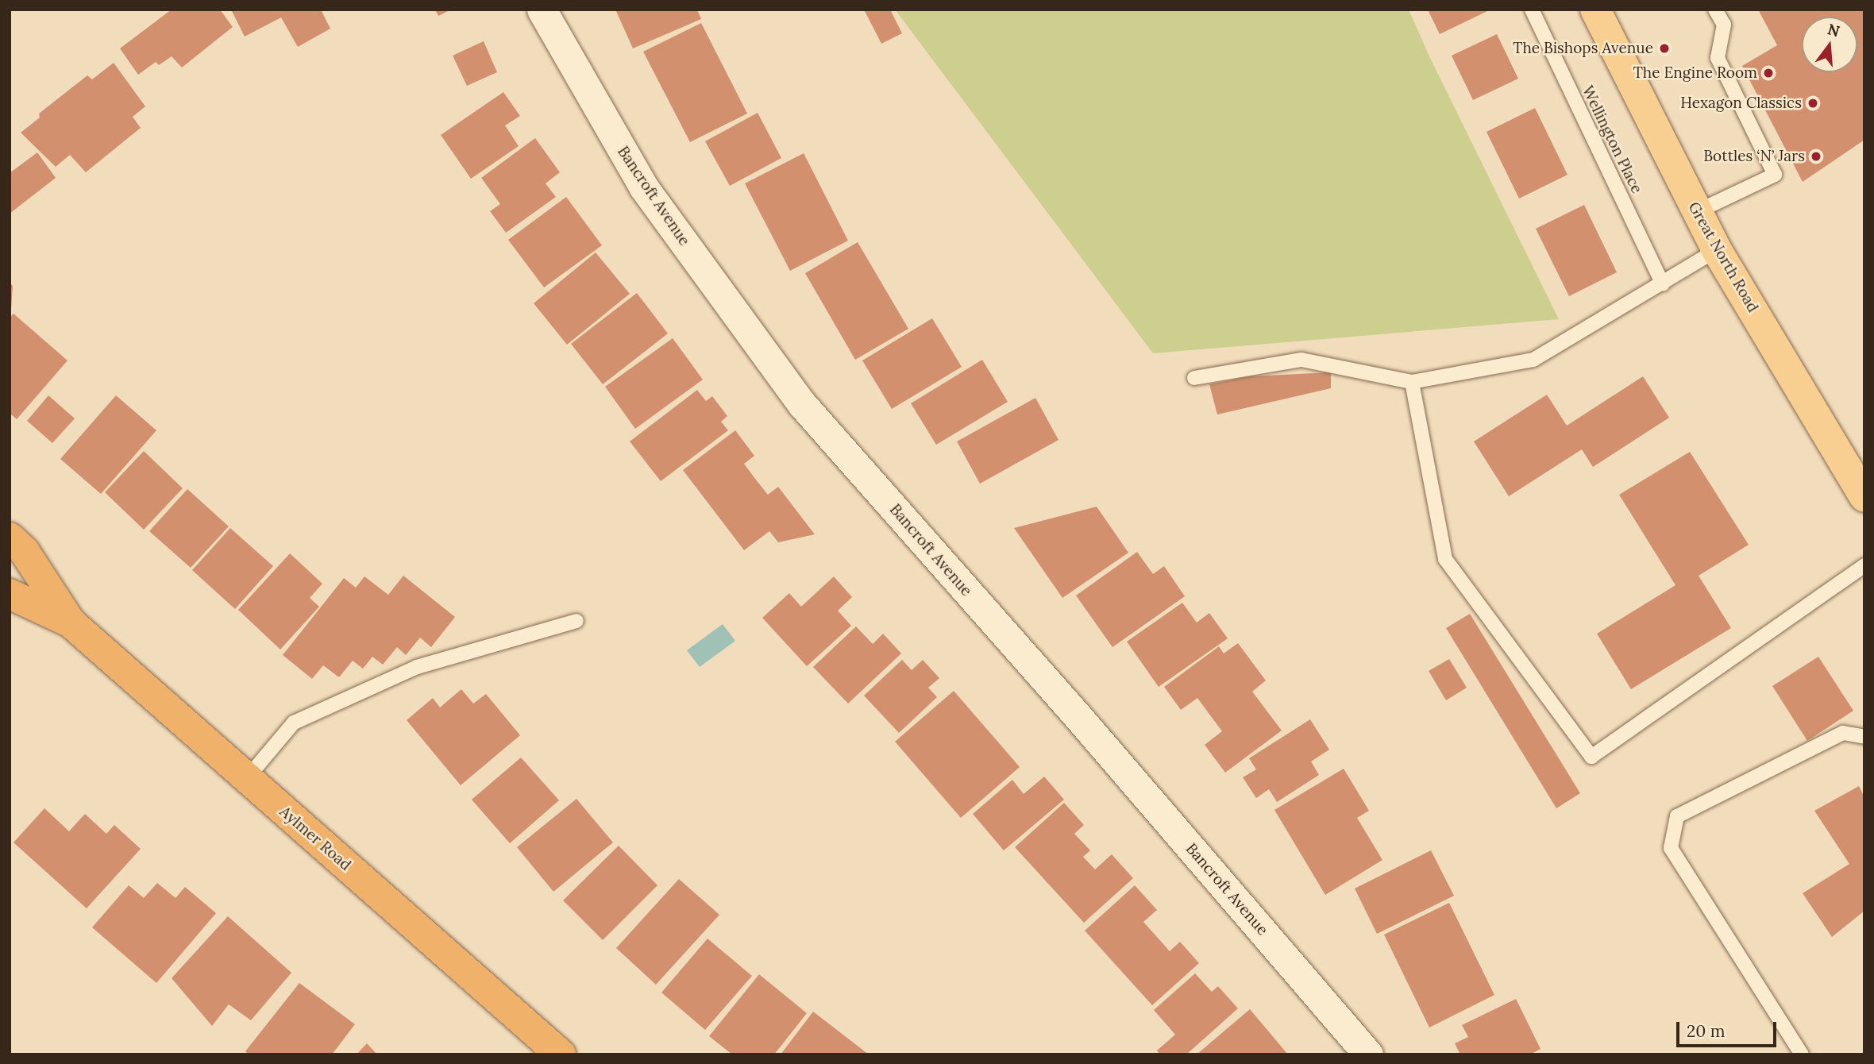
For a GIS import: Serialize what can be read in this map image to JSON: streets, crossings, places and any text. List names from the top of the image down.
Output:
{
  "streets": {
    "highway": ["Aylmer Road"],
    "main road": ["Great North Road"],
    "street": ["Bancroft Avenue"],
    "lane": ["Wellington Place"]
  },
  "places": [
    "The Bishops Avenue",
    "The Engine Room",
    "Hexagon Classics",
    "Bottles ‘N’ Jars"
  ],
  "scale_bar": "20 m",
  "north": "top"
}
